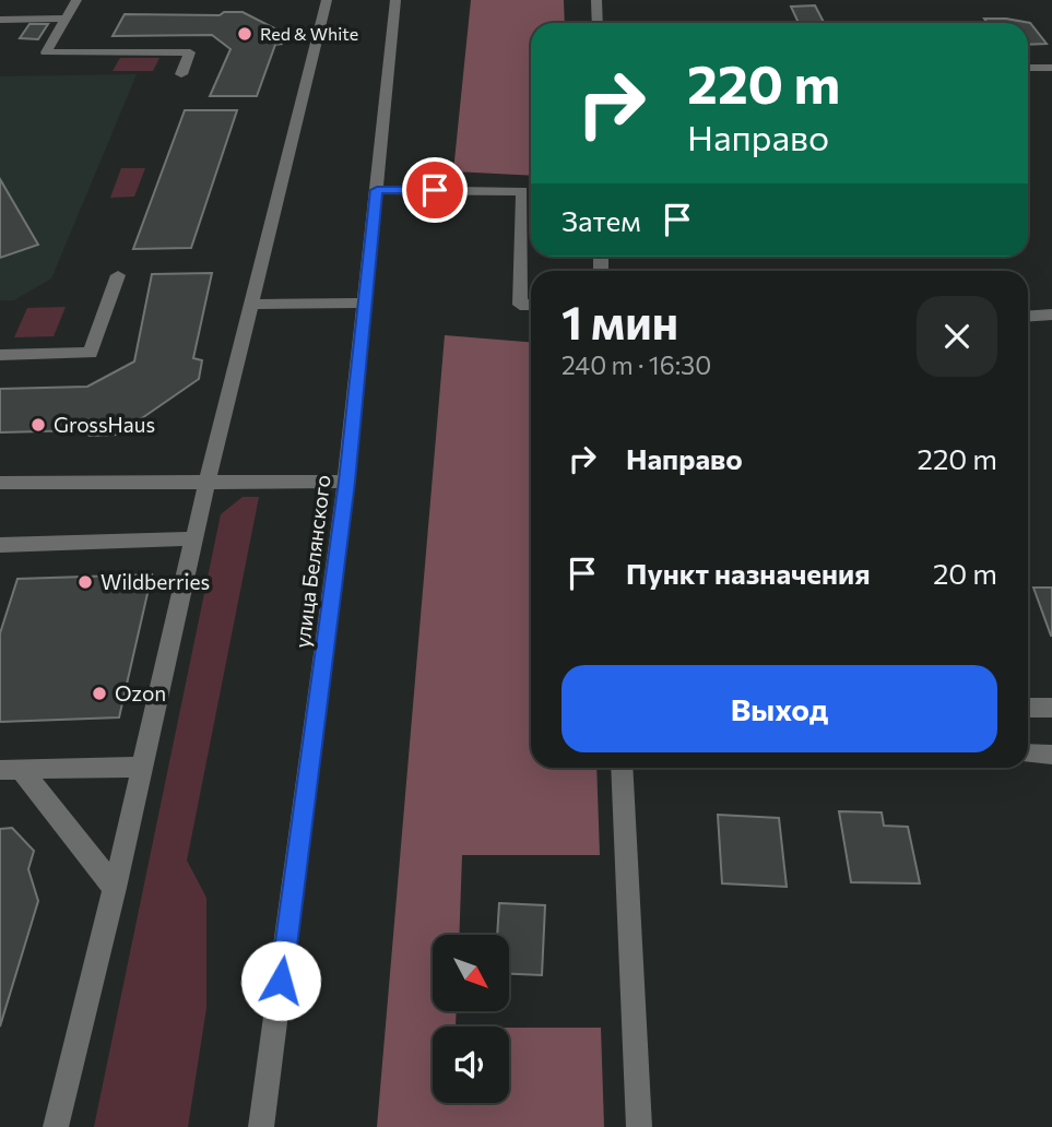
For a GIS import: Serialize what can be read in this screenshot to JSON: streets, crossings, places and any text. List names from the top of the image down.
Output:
{
  "streets": {
    "street": ["улица Белянского"]
  },
  "places": [
    "Red & White",
    "GrossHaus",
    "Wildberries",
    "Ozon"
  ],
  "north": "bottom right",
  "page": {
    "turn": ["220 m", "Направо"],
    "then": "Затем",
    "heading": ["1 мин", "240 m · 16:30"],
    "list": [
      {
        "name": "Направо",
        "value": "220 m"
      },
      {
        "name": "Пункт назначения",
        "value": "20 m"
      }
    ],
    "buttons": "Выход"
  }
}
